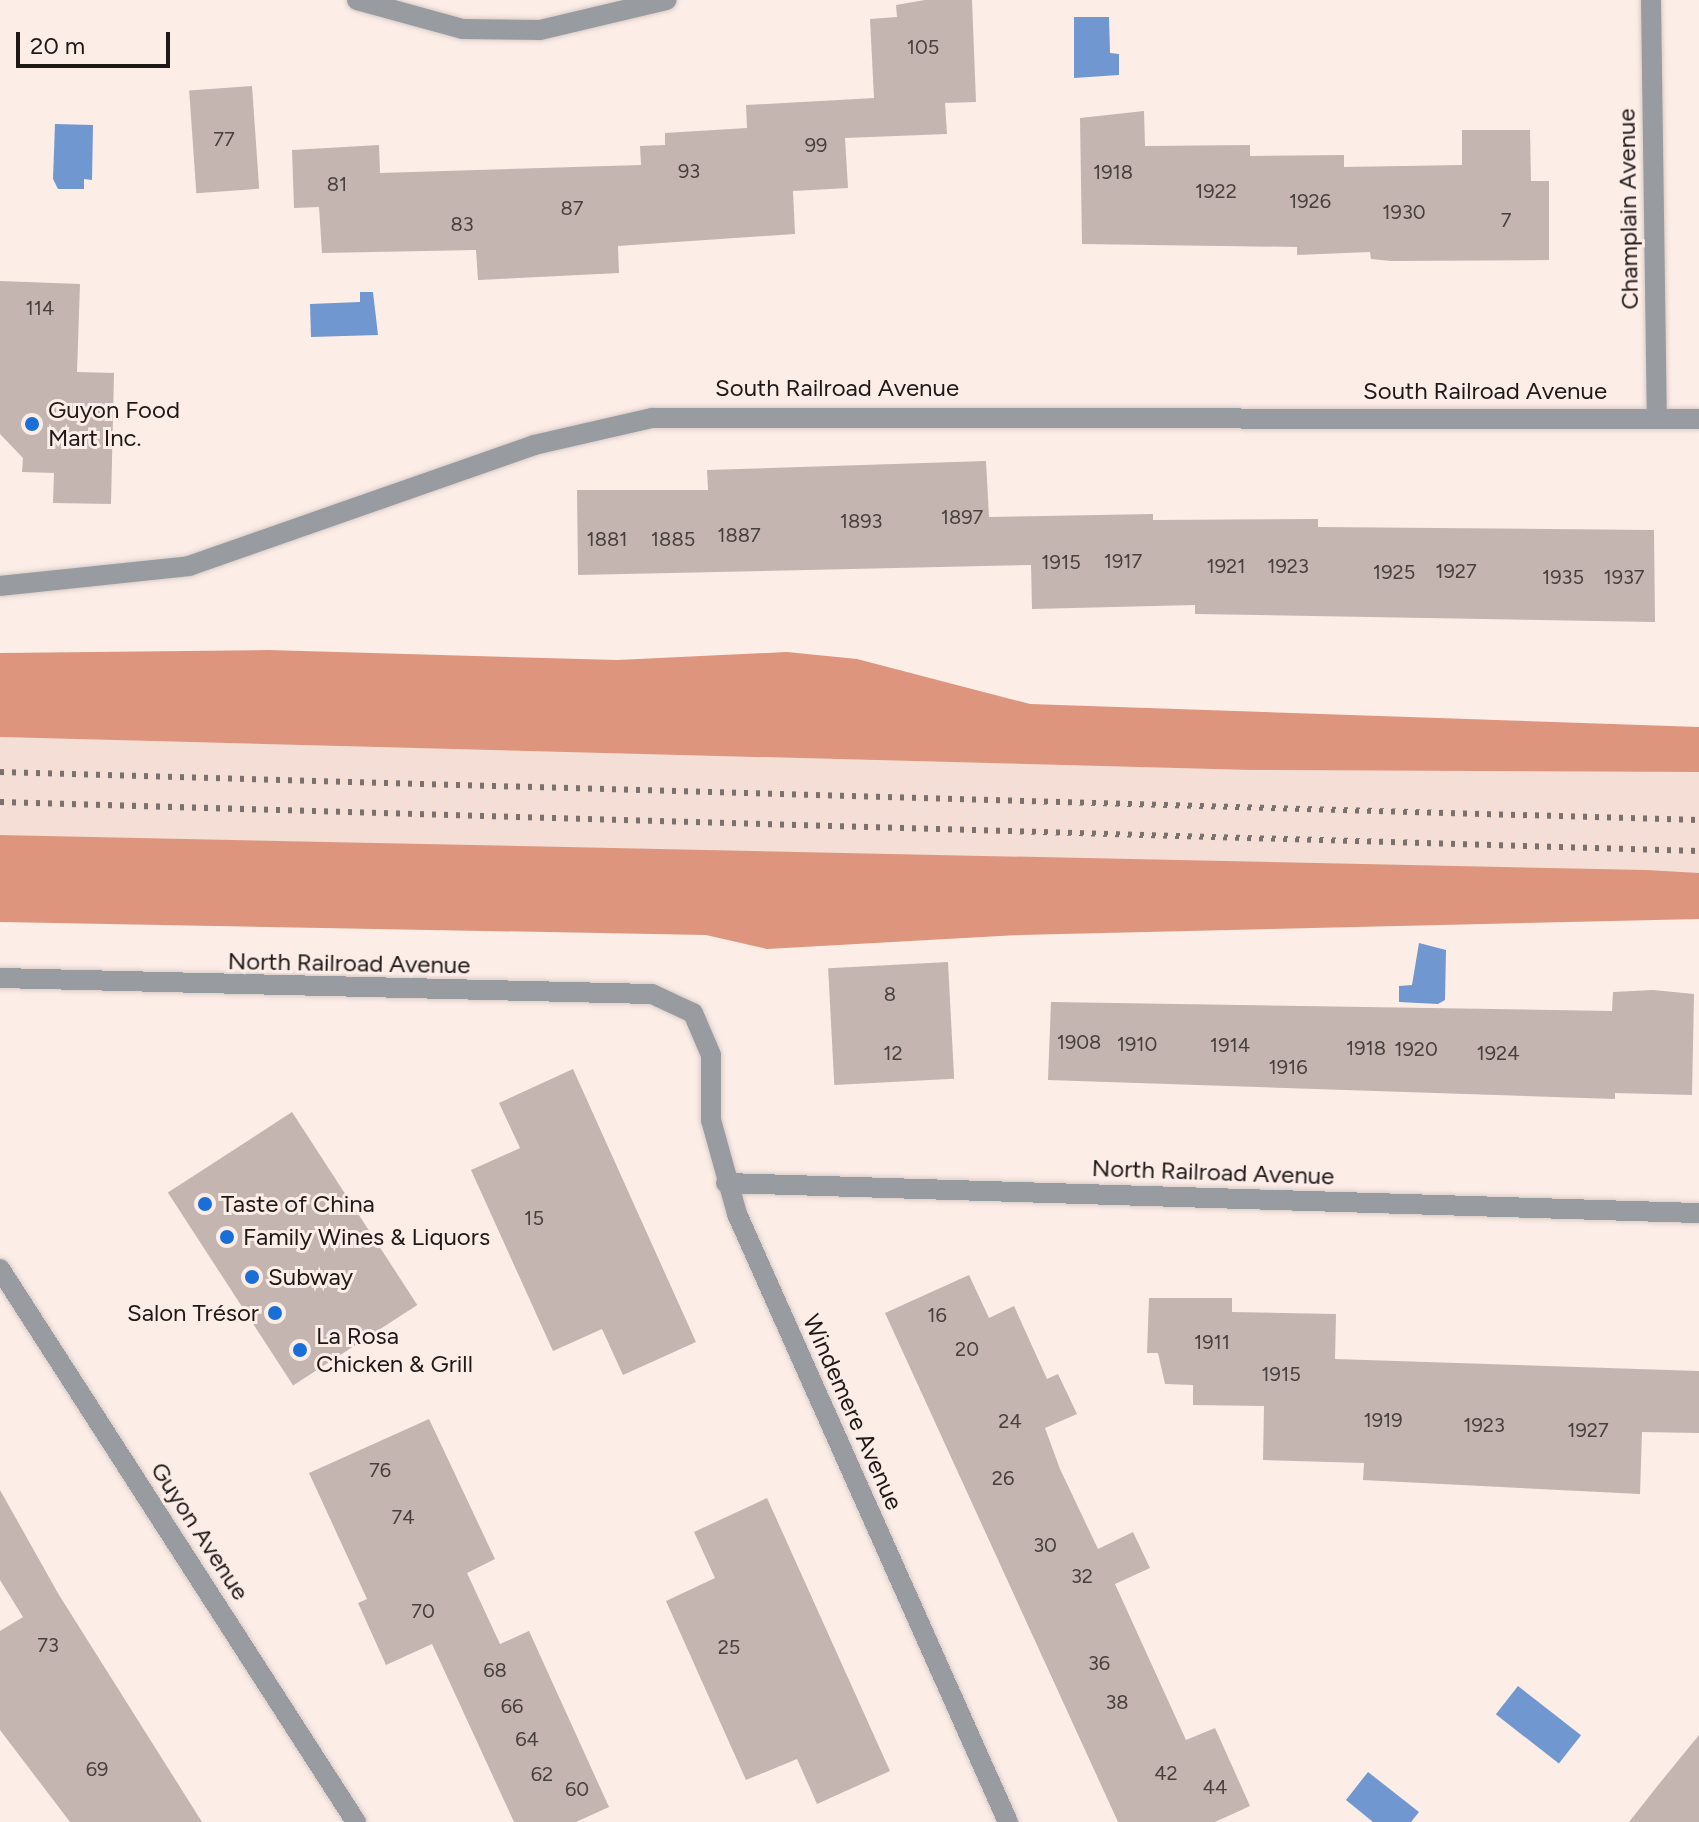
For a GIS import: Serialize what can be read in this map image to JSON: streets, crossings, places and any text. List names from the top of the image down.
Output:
{
  "streets": {
    "street": [
      "Champlain Avenue",
      "South Railroad Avenue",
      "North Railroad Avenue",
      "Windemere Avenue",
      "Guyon Avenue"
    ]
  },
  "crossings": [
    ["Champlain Avenue", "South Railroad Avenue"],
    ["North Railroad Avenue", "Windemere Avenue"]
  ],
  "places": [
    "Guyon Food Mart Inc.",
    "Taste of China",
    "Family Wines & Liquors",
    "Subway",
    "Salon Trésor",
    "La Rosa Chicken & Grill"
  ],
  "house_numbers": [
    "105",
    "77",
    "99",
    "93",
    "1918",
    "81",
    "1922",
    "1926",
    "87",
    "1930",
    "7",
    "83",
    "114",
    "1897",
    "1893",
    "1887",
    "1881",
    "1885",
    "1917",
    "1915",
    "1921",
    "1923",
    "1927",
    "1925",
    "1935",
    "1937",
    "8",
    "1908",
    "1910",
    "1914",
    "1918",
    "1920",
    "12",
    "1924",
    "1916",
    "15",
    "16",
    "1911",
    "20",
    "1915",
    "1919",
    "24",
    "1923",
    "1927",
    "76",
    "26",
    "74",
    "30",
    "32",
    "70",
    "73",
    "25",
    "36",
    "68",
    "38",
    "66",
    "64",
    "69",
    "42",
    "62",
    "44",
    "60"
  ],
  "scale_bar": "20 m"
}
